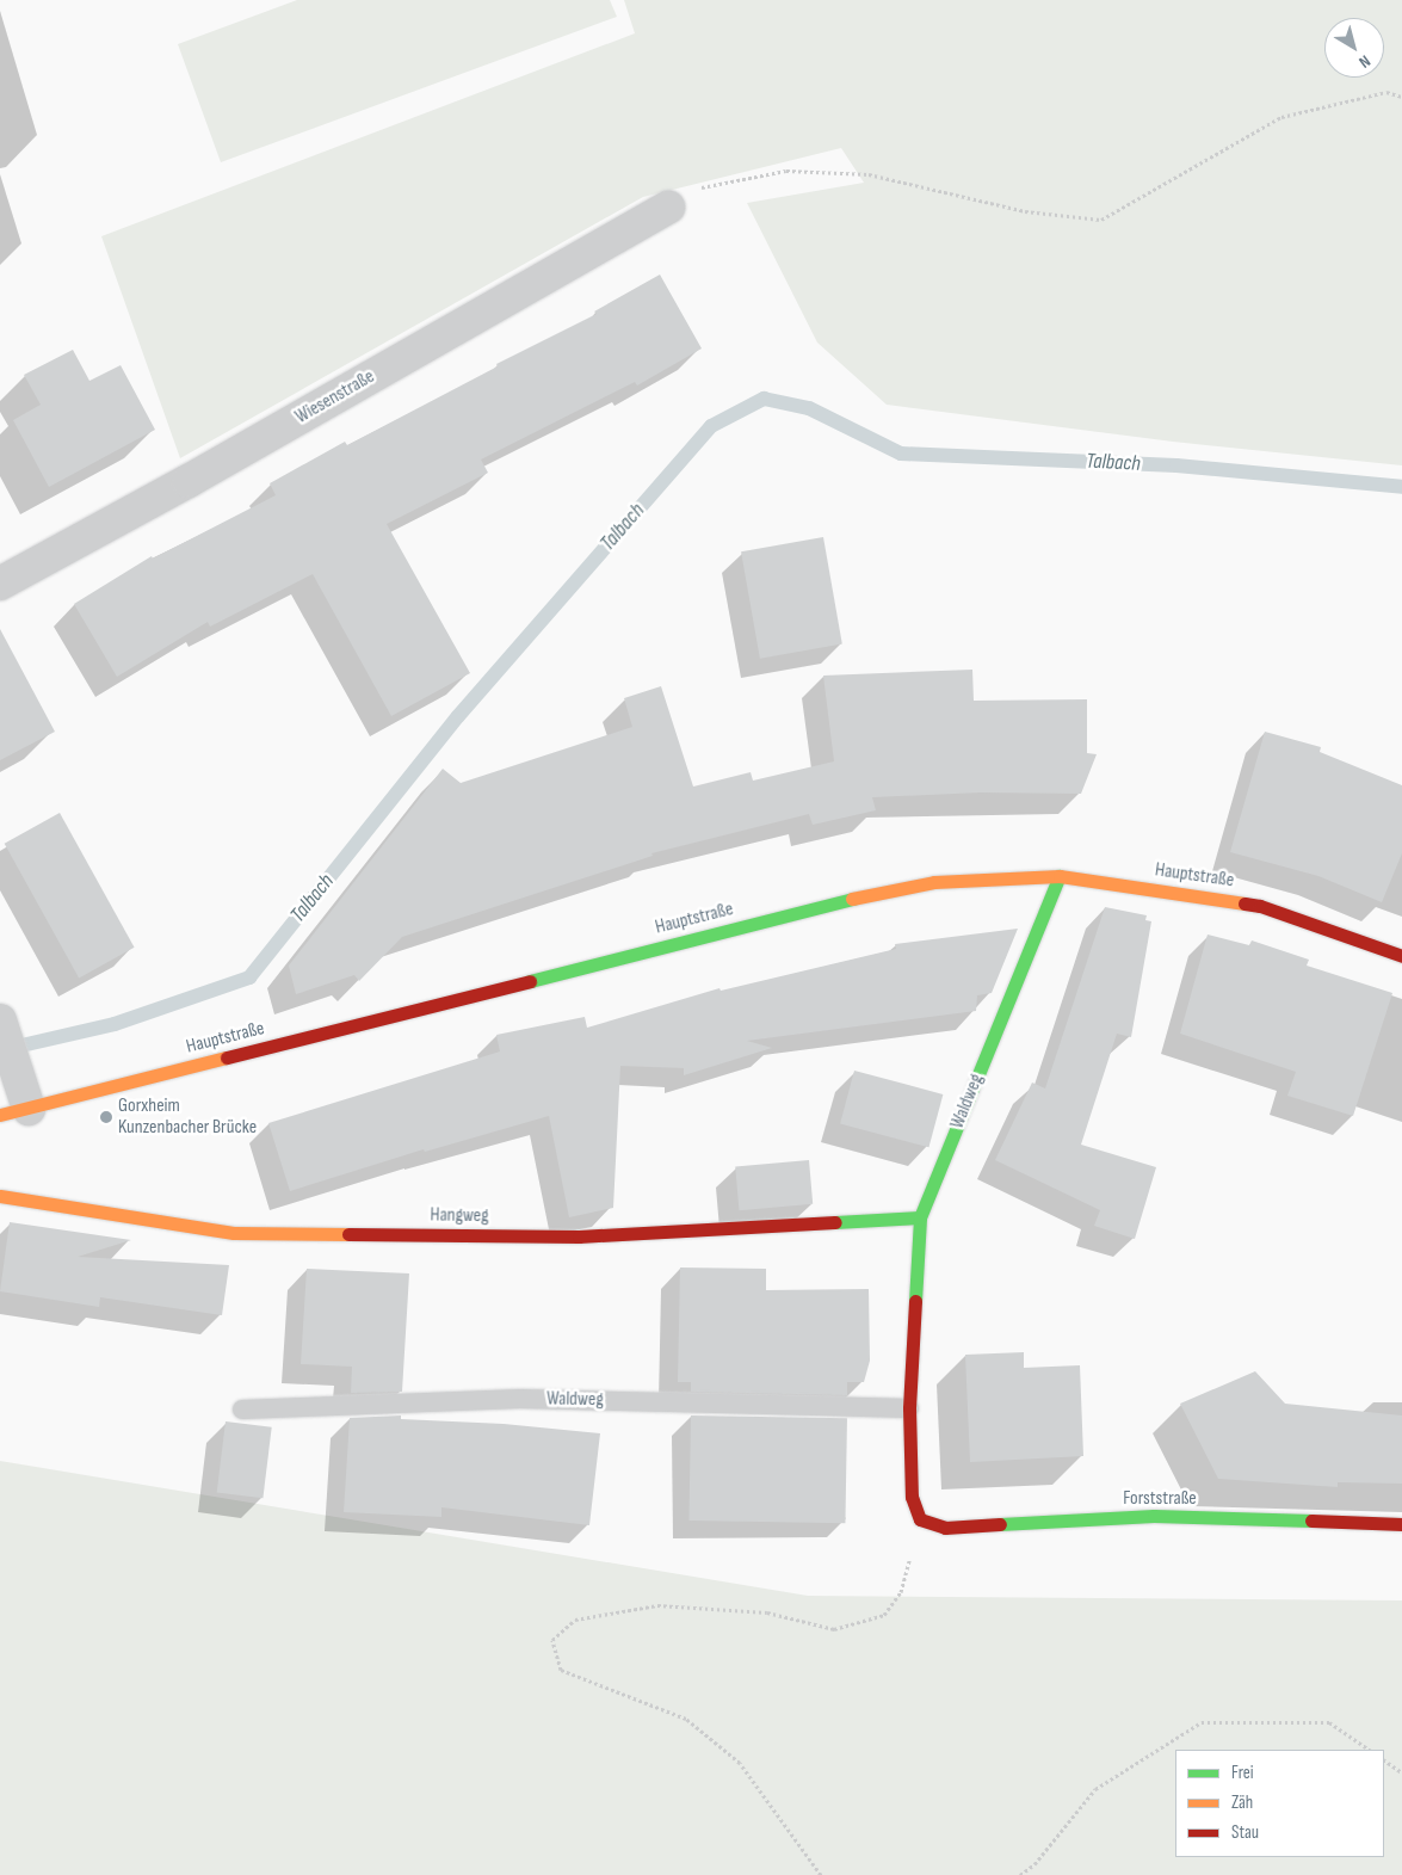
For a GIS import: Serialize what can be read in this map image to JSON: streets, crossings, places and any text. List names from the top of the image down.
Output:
{
  "streets": {
    "street": [
      "Wiesenstraße",
      "Hauptstraße",
      "Waldweg",
      "Hangweg",
      "Forststraße"
    ]
  },
  "crossings": [
    ["Hauptstraße", "Waldweg"],
    ["Waldweg", "Hangweg"],
    ["Waldweg", "Forststraße"]
  ],
  "water": ["Talbach"],
  "places": ["Gorxheim Kunzenbacher Brücke"],
  "legend": ["Frei", "Zäh", "Stau"],
  "north": "bottom right"
}
